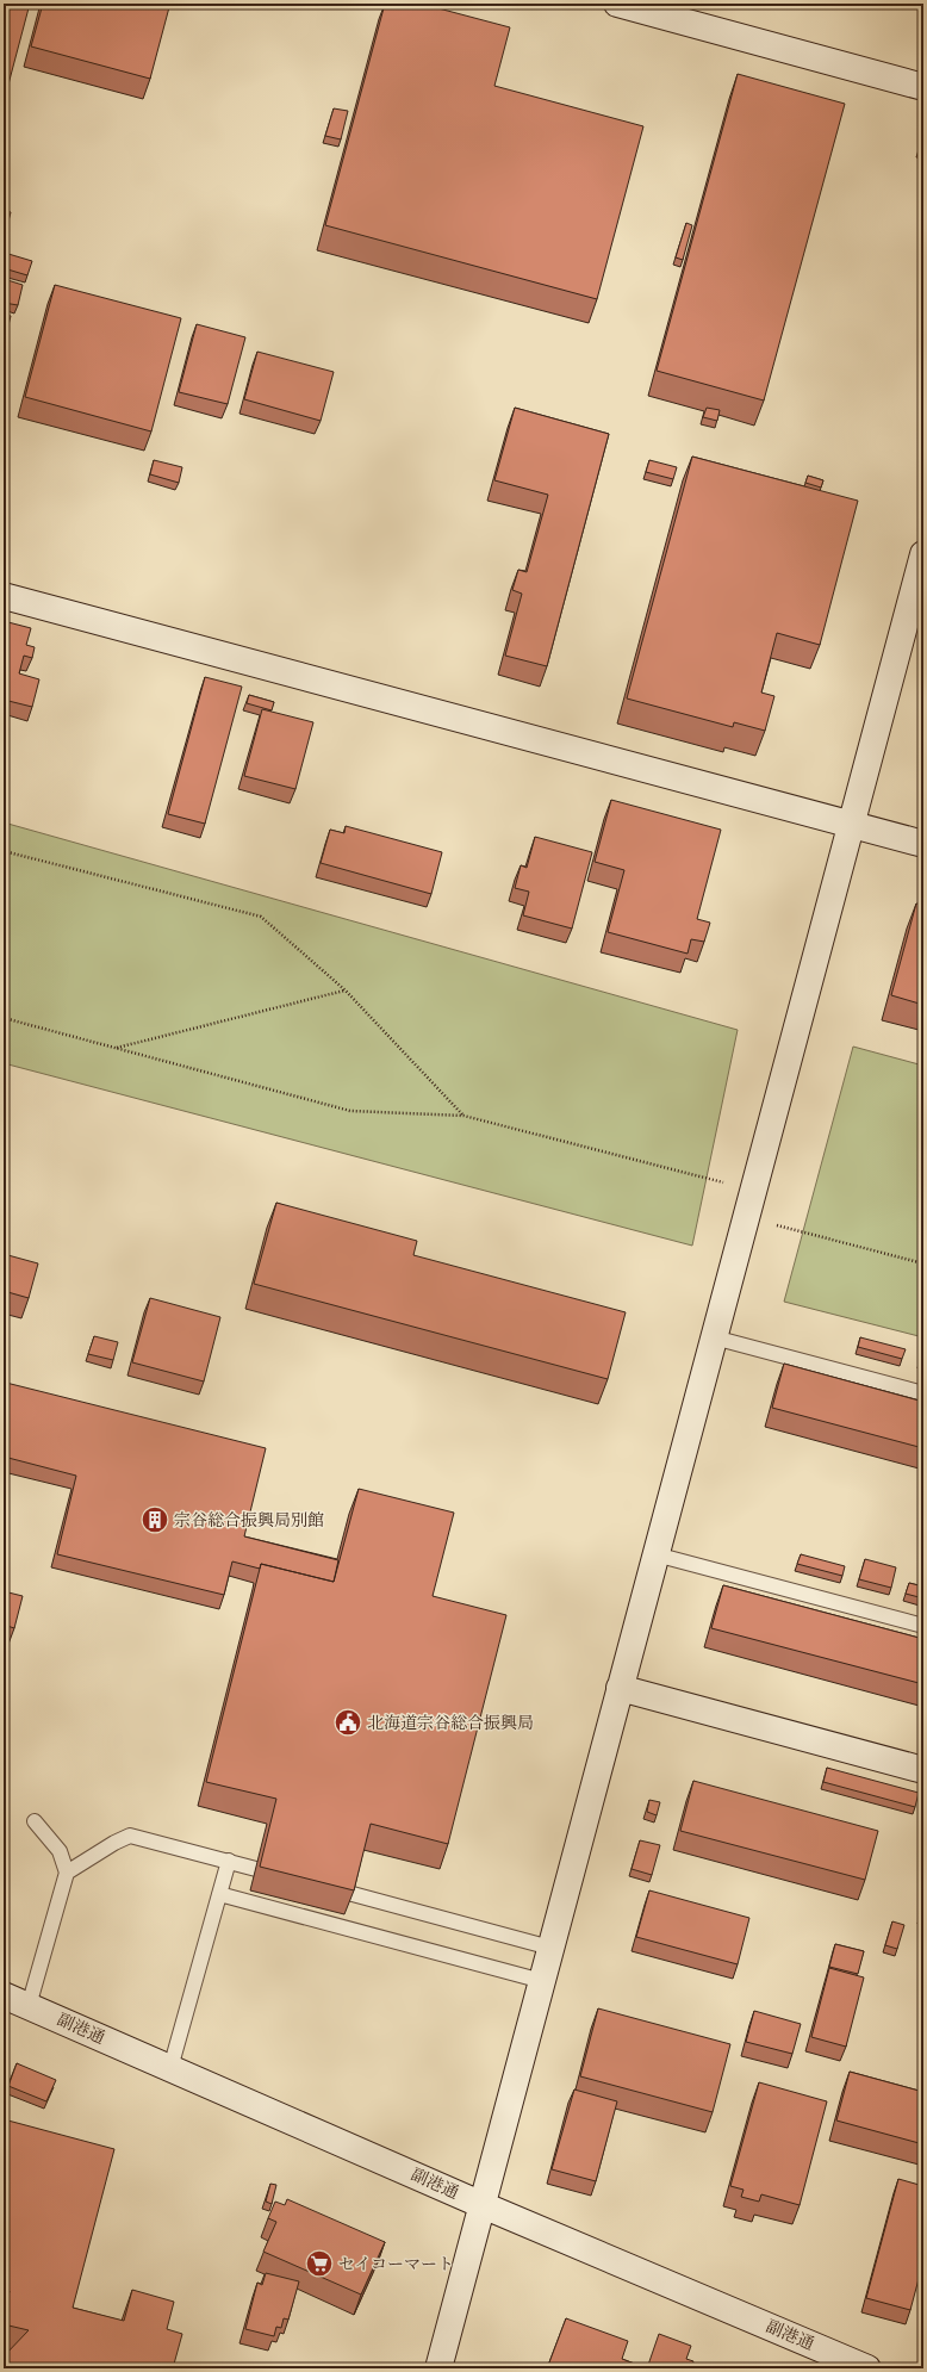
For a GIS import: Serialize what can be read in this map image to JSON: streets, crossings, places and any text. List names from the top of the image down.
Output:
{
  "streets": {
    "street": ["副港通"]
  },
  "places": {
    "building": ["宗谷総合振興局別館"],
    "public building": ["北海道宗谷総合振興局"],
    "supermarket": ["セイコーマート"]
  }
}
